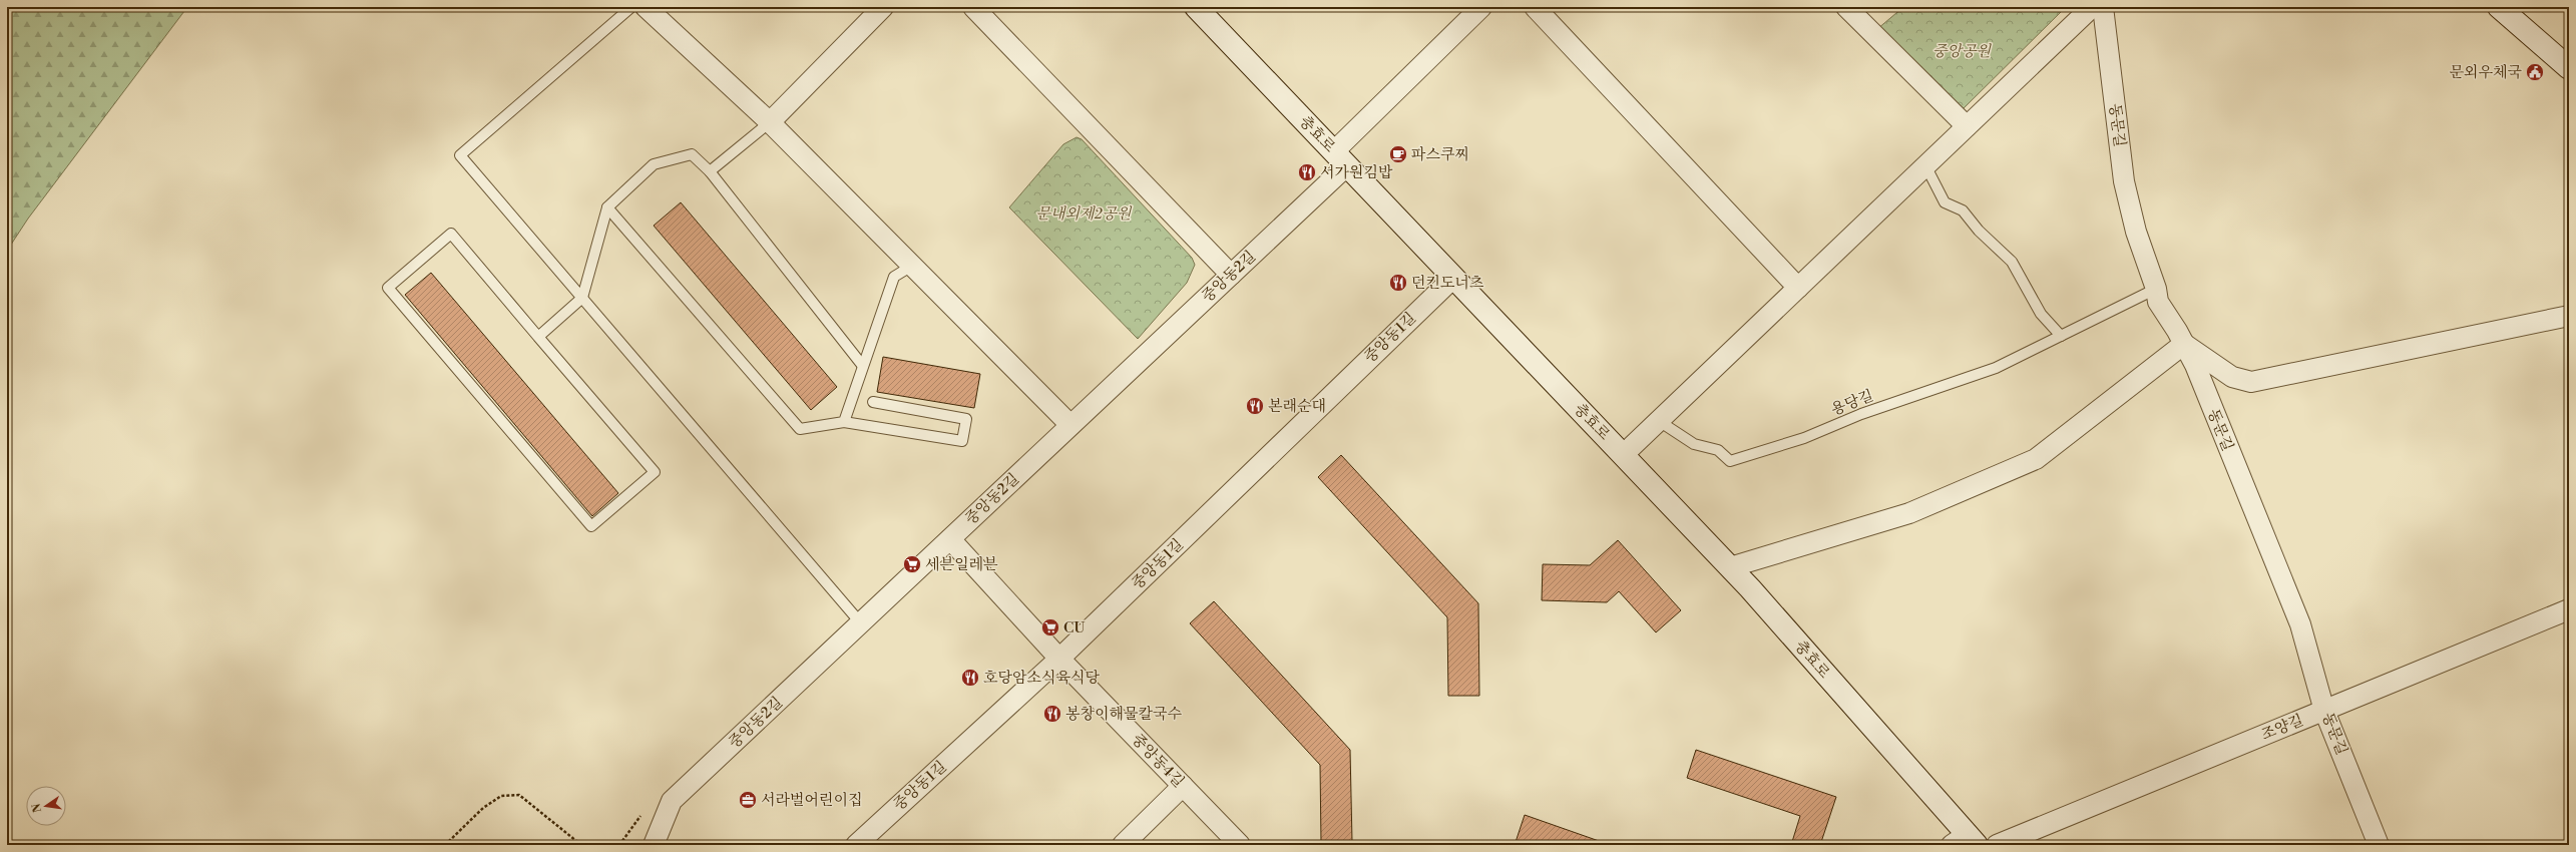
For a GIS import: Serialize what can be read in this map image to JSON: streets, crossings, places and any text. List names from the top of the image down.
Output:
{
  "streets": {
    "street": [
      "동문길",
      "충효로",
      "중앙동2길",
      "중앙동1길",
      "조양길",
      "중앙동4길"
    ],
    "lane": ["용당길"]
  },
  "crossings": [
    ["동문길", "용당길"],
    ["동문길", "조양길"],
    ["충효로", "중앙동2길"],
    ["충효로", "중앙동1길"],
    ["중앙동2길", "중앙동4길"],
    ["중앙동1길", "중앙동4길"]
  ],
  "parks": ["중앙공원", "문내외제2공원"],
  "places": {
    "public building": ["문외우체국"],
    "cafe": ["파스쿠찌"],
    "restaurant": [
      "서가원김밥",
      "던킨도너츠",
      "본래순대",
      "호당암소식육식당",
      "봉창이해물칼국수"
    ],
    "supermarket": ["세븐일레븐", "CU"],
    "office": ["서라벌어린이집"]
  },
  "north": "left"
}
